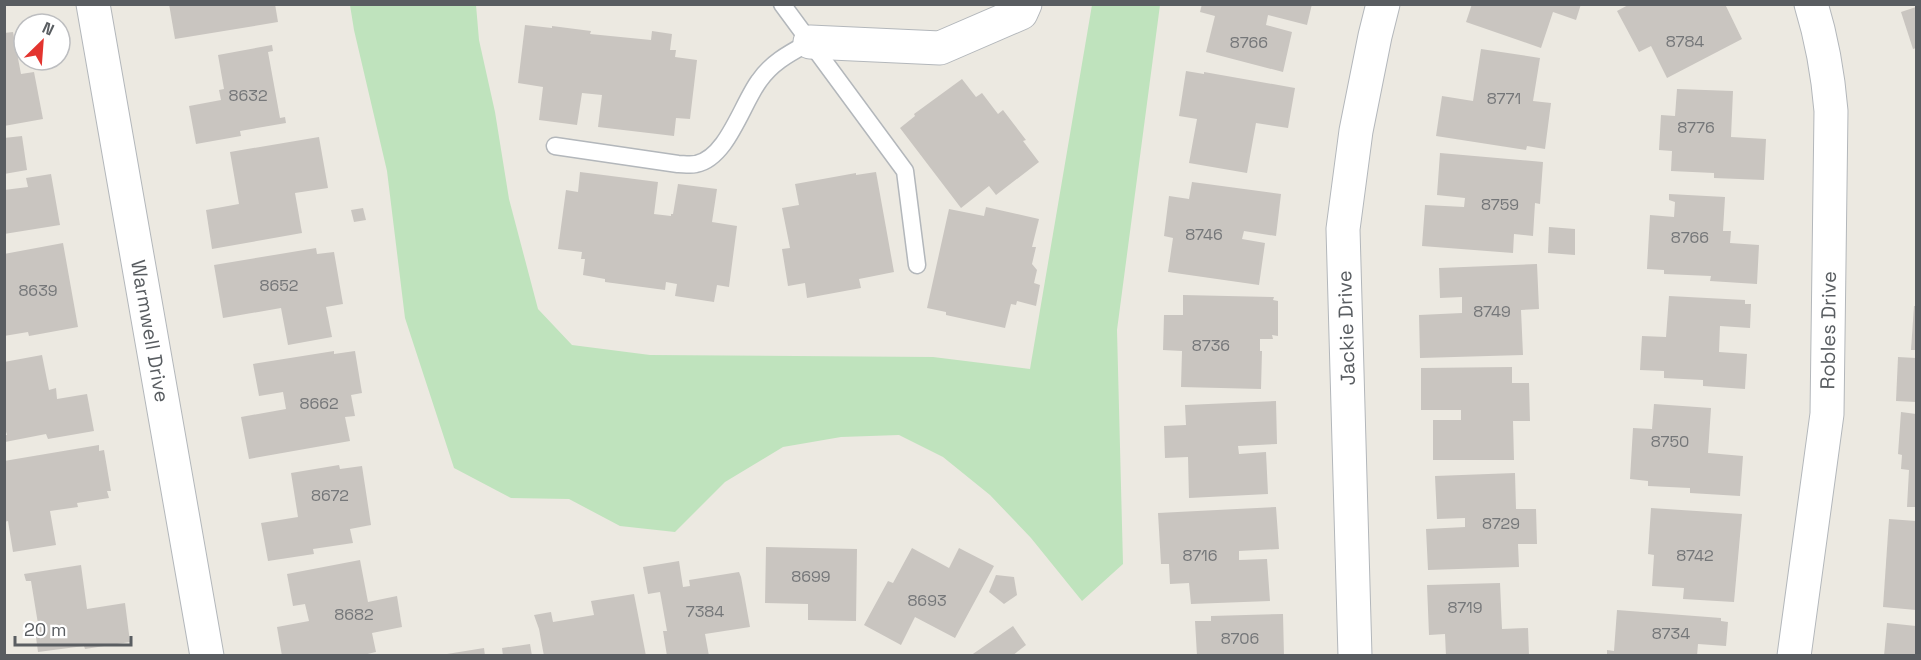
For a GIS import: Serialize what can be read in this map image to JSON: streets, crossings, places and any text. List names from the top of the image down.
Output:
{
  "streets": {
    "street": ["Jackie Drive", "Warmwell Drive", "Robles Drive"]
  },
  "house_numbers": [
    "8784",
    "8766",
    "8632",
    "8771",
    "8776",
    "8759",
    "8746",
    "8766",
    "8652",
    "8639",
    "8749",
    "8736",
    "8662",
    "8750",
    "8672",
    "8729",
    "8716",
    "8742",
    "8699",
    "8693",
    "8719",
    "7384",
    "8682",
    "8734",
    "8706"
  ],
  "scale_bar": "20 m",
  "north": "top right"
}
